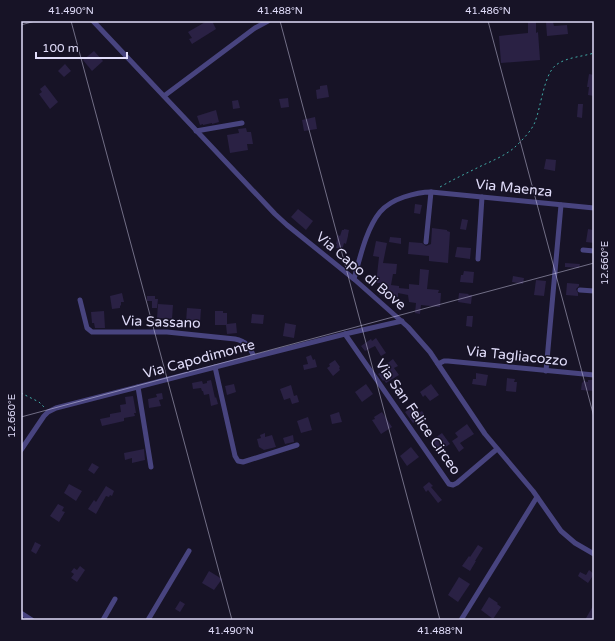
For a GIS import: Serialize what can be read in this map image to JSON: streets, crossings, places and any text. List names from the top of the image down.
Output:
{
  "streets": {
    "street": [
      "Via Maenza",
      "Via Capo di Bove",
      "Via Sassano",
      "Via Tagliacozzo",
      "Via Capodimonte",
      "Via San Felice Circeo"
    ]
  },
  "crossings": [
    ["Via Maenza", "Via Capo di Bove"],
    ["Via Capo di Bove", "Via Tagliacozzo"],
    ["Via Capo di Bove", "Via Capodimonte"],
    ["Via Capo di Bove", "Via San Felice Circeo"],
    ["Via Sassano", "Via Capodimonte"],
    ["Via Capodimonte", "Via San Felice Circeo"]
  ],
  "scale_bar": "100 m",
  "coordinates": [
    "41.490°N",
    "41.488°N",
    "41.486°N",
    "12.660°E"
  ]
}
